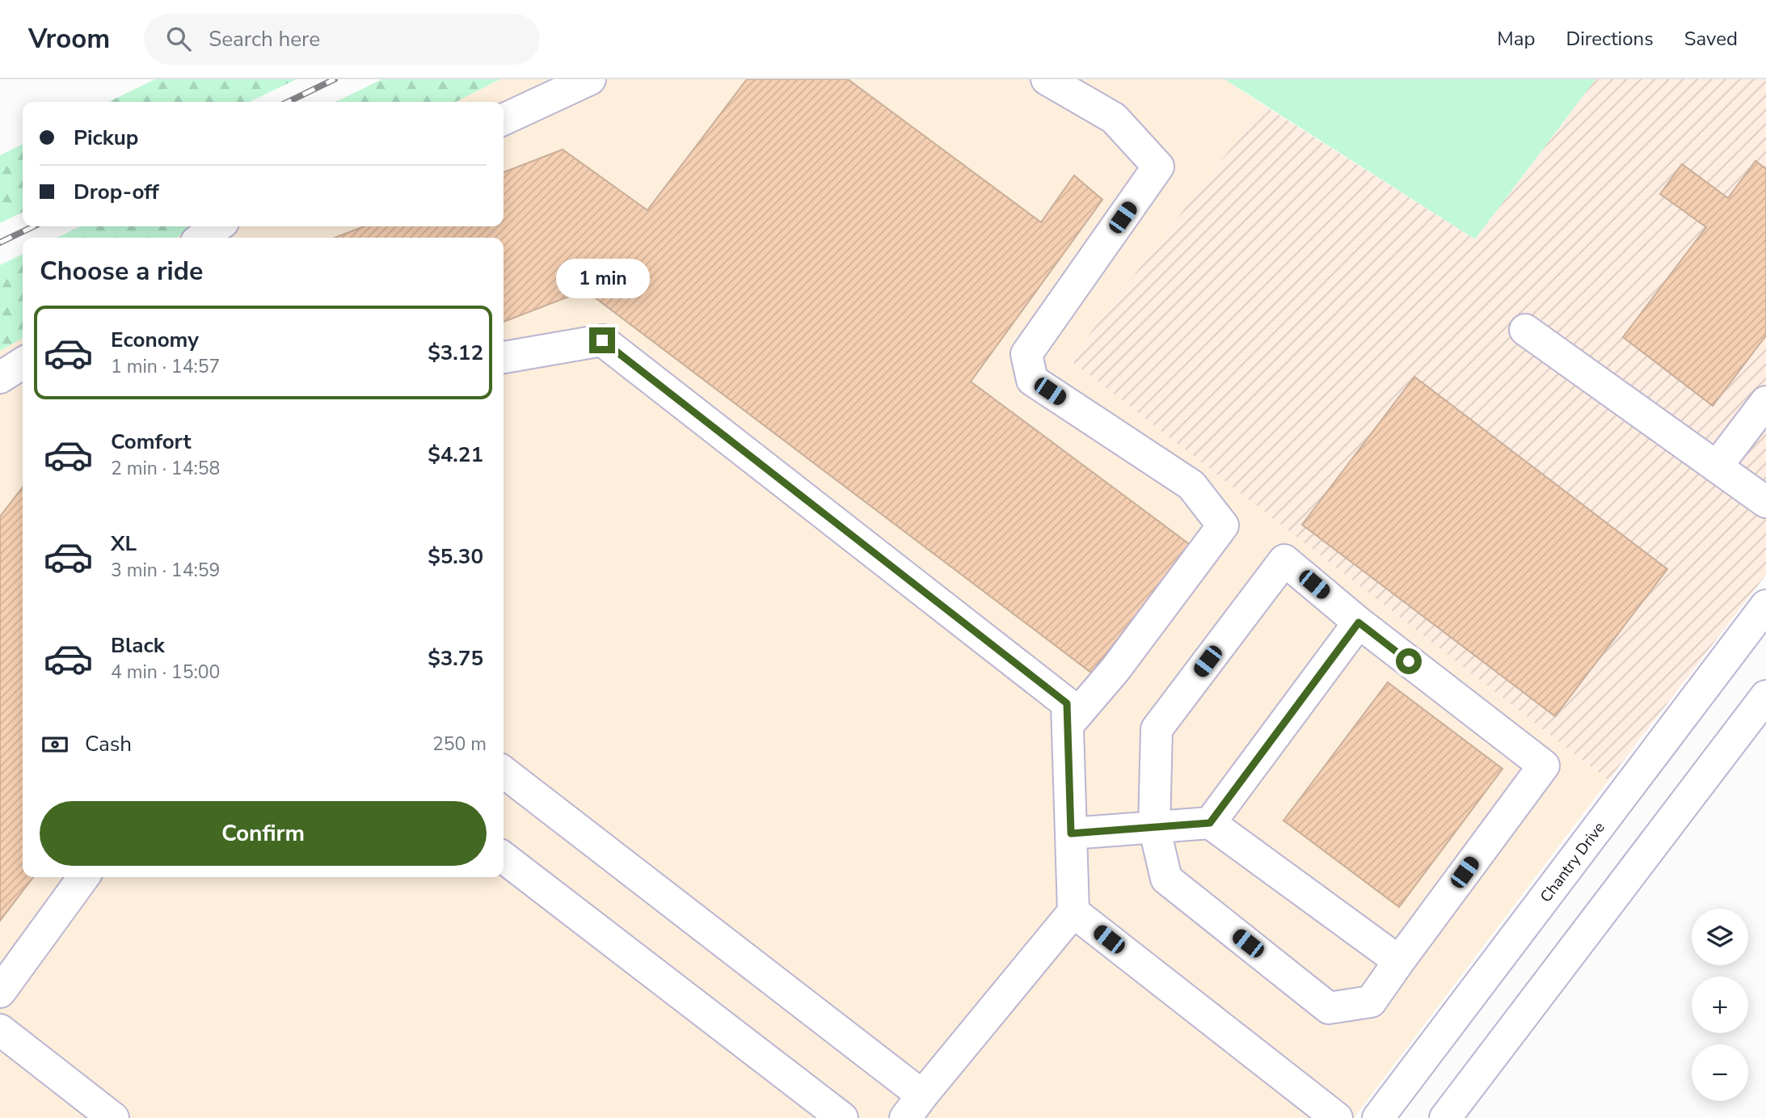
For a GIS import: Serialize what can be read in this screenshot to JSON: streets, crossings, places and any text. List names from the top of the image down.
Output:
{
  "streets": {
    "street": ["Chantry Drive"]
  },
  "page": {
    "header": "Vroom",
    "search": "Search here",
    "nav": ["Map", "Directions", "Saved"],
    "banner": ["Pickup", "Drop-off"],
    "heading": "Choose a ride",
    "bubble": "1 min",
    "list": [
      {
        "name": "Economy",
        "note": "1 min · 14:57",
        "value": "$3.12"
      },
      {
        "name": "Comfort",
        "note": "2 min · 14:58",
        "value": "$4.21"
      },
      {
        "name": "XL",
        "note": "3 min · 14:59",
        "value": "$5.30"
      },
      {
        "name": "Black",
        "note": "4 min · 15:00",
        "value": "$3.75"
      }
    ],
    "pay": ["Cash", "250 m"],
    "buttons": "Confirm",
    "map_buttons": ["+", "−"]
  }
}
